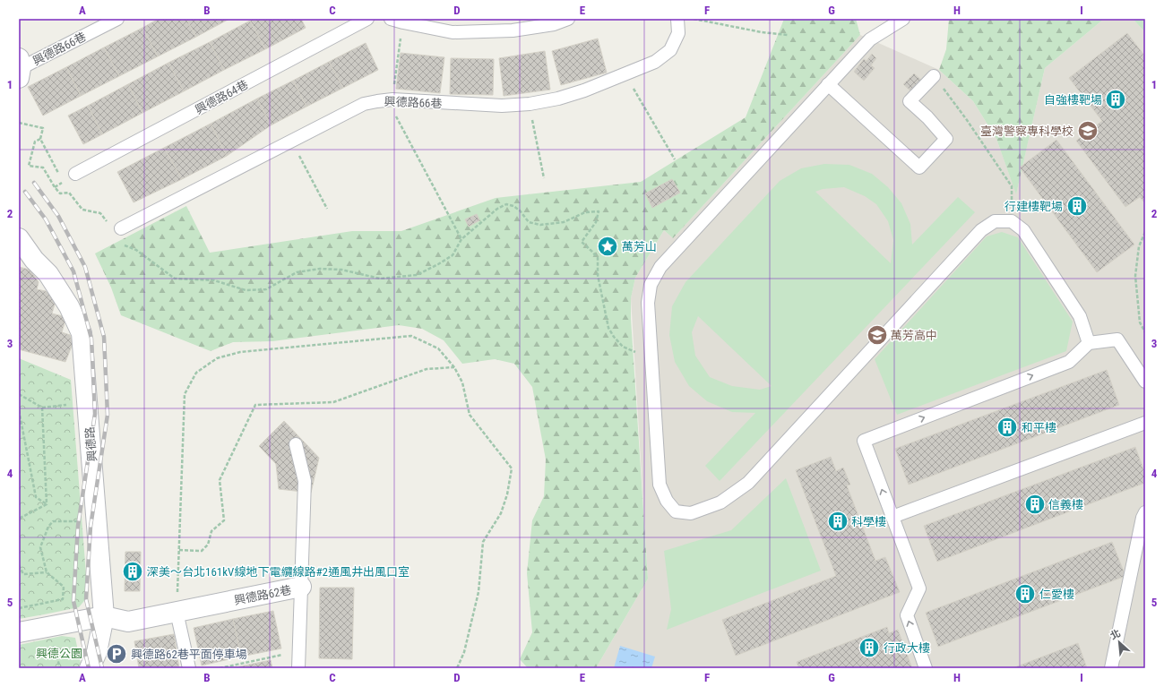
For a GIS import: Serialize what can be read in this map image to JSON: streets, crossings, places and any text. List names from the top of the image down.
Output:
{
  "streets": {
    "street": ["興德路", "興德路62巷"],
    "lane": ["興德路66巷", "興德路64巷"]
  },
  "crossings": [
    ["興德路", "興德路62巷"]
  ],
  "parks": ["興德公園"],
  "places": {
    "building": [
      "自強樓靶場",
      "行建樓靶場",
      "和平樓",
      "信義樓",
      "科學樓",
      "深美～台北161kV線地下電纜線路#2通風井出風口室",
      "仁愛樓",
      "行政大樓"
    ],
    "school or university": ["臺灣警察專科學校", "萬芳高中"],
    "place": ["萬芳山"],
    "parking": ["興德路62巷平面停車場"]
  },
  "north": "top left",
  "grid": {
    "columns": [
      "A",
      "B",
      "C",
      "D",
      "E",
      "F",
      "G",
      "H",
      "I"
    ],
    "rows": [
      "1",
      "2",
      "3",
      "4",
      "5"
    ]
  }
}
